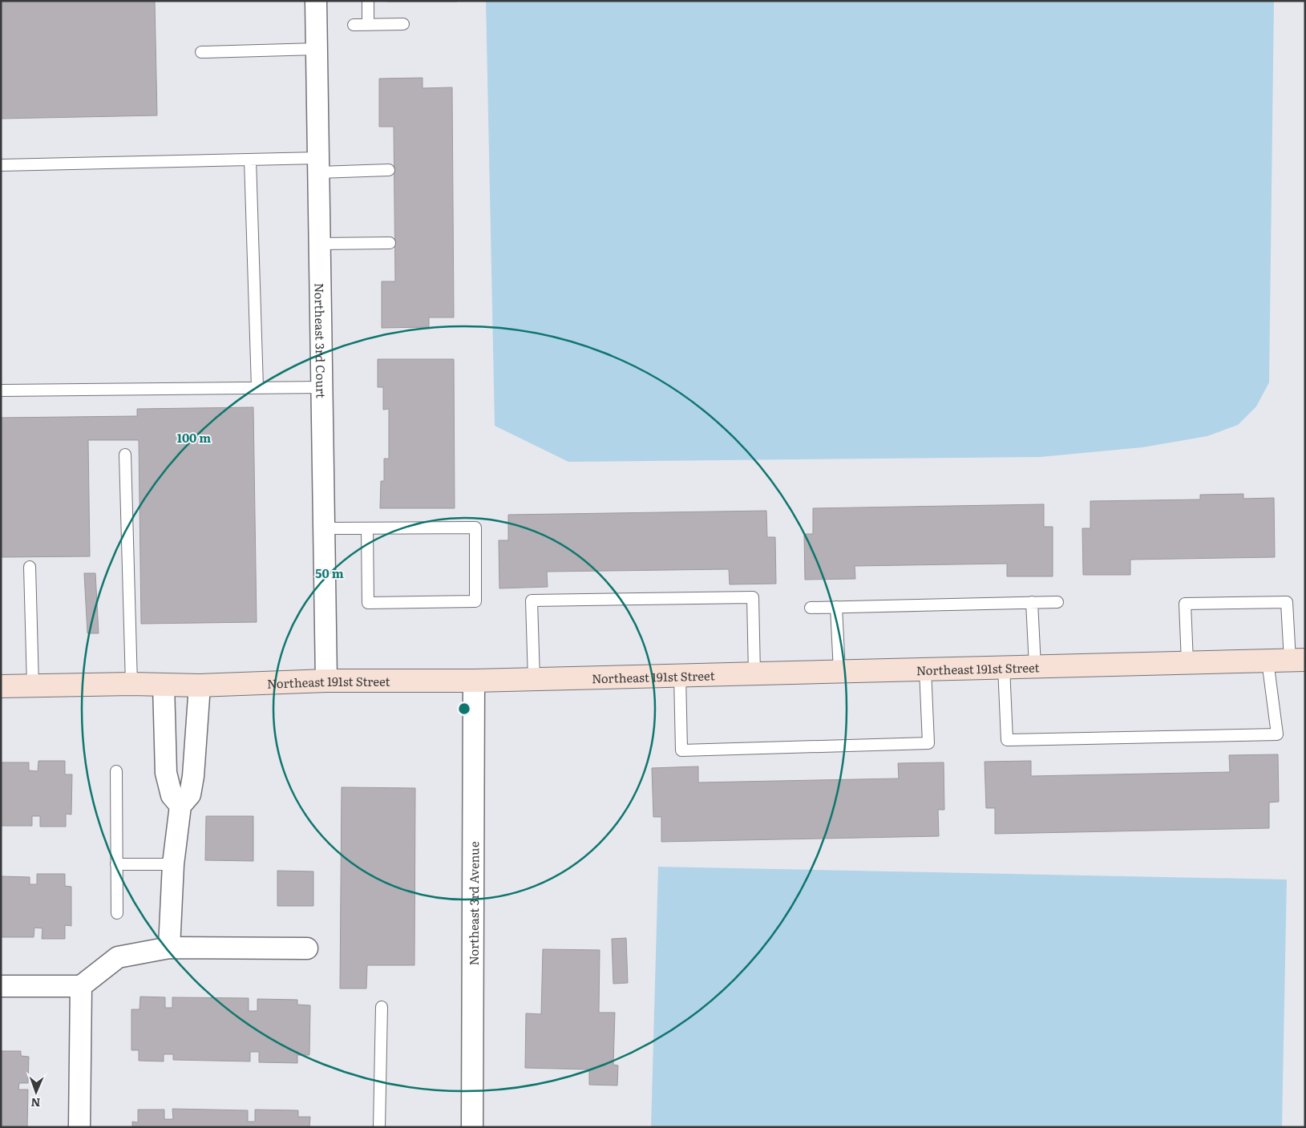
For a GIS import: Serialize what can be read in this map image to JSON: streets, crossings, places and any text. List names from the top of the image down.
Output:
{
  "streets": {
    "street": ["Northeast 3rd Court", "Northeast 191st Street", "Northeast 3rd Avenue"]
  },
  "crossings": [
    ["Northeast 3rd Court", "Northeast 191st Street"],
    ["Northeast 191st Street", "Northeast 3rd Avenue"]
  ],
  "north": "bottom",
  "rings": ["100 m", "50 m"]
}
